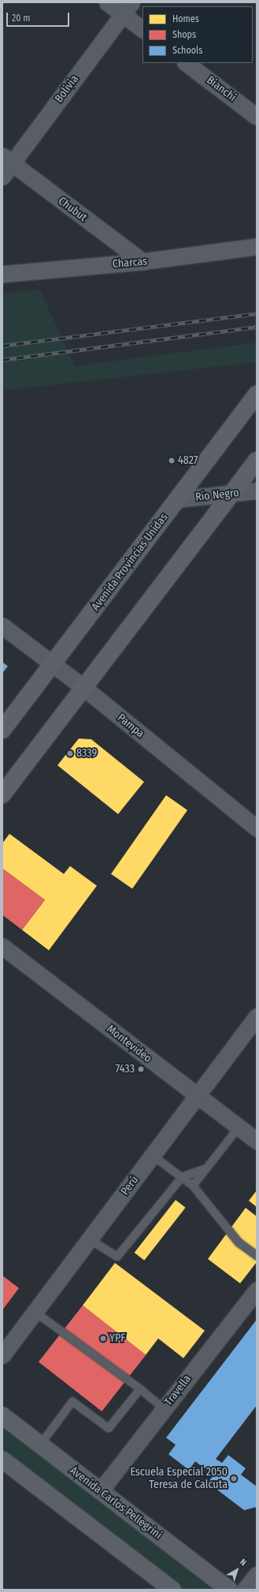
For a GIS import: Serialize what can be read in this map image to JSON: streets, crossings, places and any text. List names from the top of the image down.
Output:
{
  "streets": {
    "main road": ["Avenida Provincias Unidas", "Avenida Carlos Pellegrini"],
    "street": [
      "Bolivia",
      "Bianchi",
      "Chubut",
      "Charcas",
      "Río Negro",
      "Pampa",
      "Montevideo",
      "Perú",
      "Travella"
    ]
  },
  "crossings": [
    ["Bolivia", "Chubut"],
    ["Chubut", "Charcas"],
    ["Río Negro", "Avenida Provincias Unidas"],
    ["Avenida Provincias Unidas", "Pampa"],
    ["Montevideo", "Perú"],
    ["Travella", "Avenida Carlos Pellegrini"]
  ],
  "places": [
    "4827",
    "8339",
    "7433",
    "YPF",
    "Escuela Especial 2050 Teresa de Calcuta"
  ],
  "legend": ["Homes", "Shops", "Schools"],
  "scale_bar": "20 m",
  "north": "top right"
}
